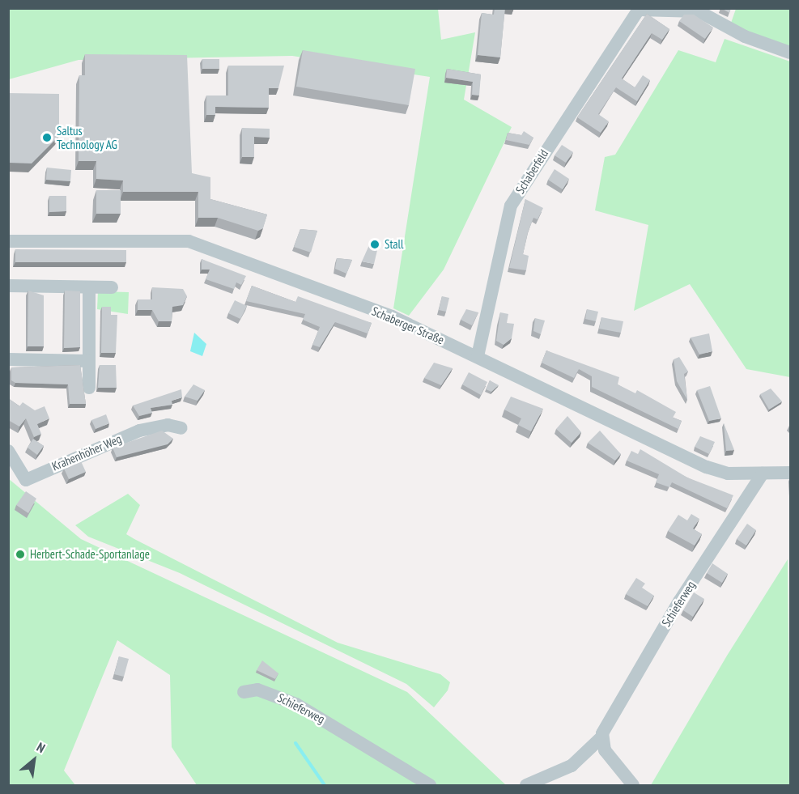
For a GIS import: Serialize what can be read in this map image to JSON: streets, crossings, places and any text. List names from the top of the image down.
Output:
{
  "streets": {
    "street": [
      "Schaberfeld",
      "Schaberger Straße",
      "Krahenhöher Weg",
      "Schieferweg"
    ]
  },
  "crossings": [
    ["Schaberfeld", "Schaberger Straße"],
    ["Schaberger Straße", "Schieferweg"]
  ],
  "places": ["Saltus Technology AG", "Stall", "Herbert-Schade-Sportanlage"],
  "north": "top right"
}
